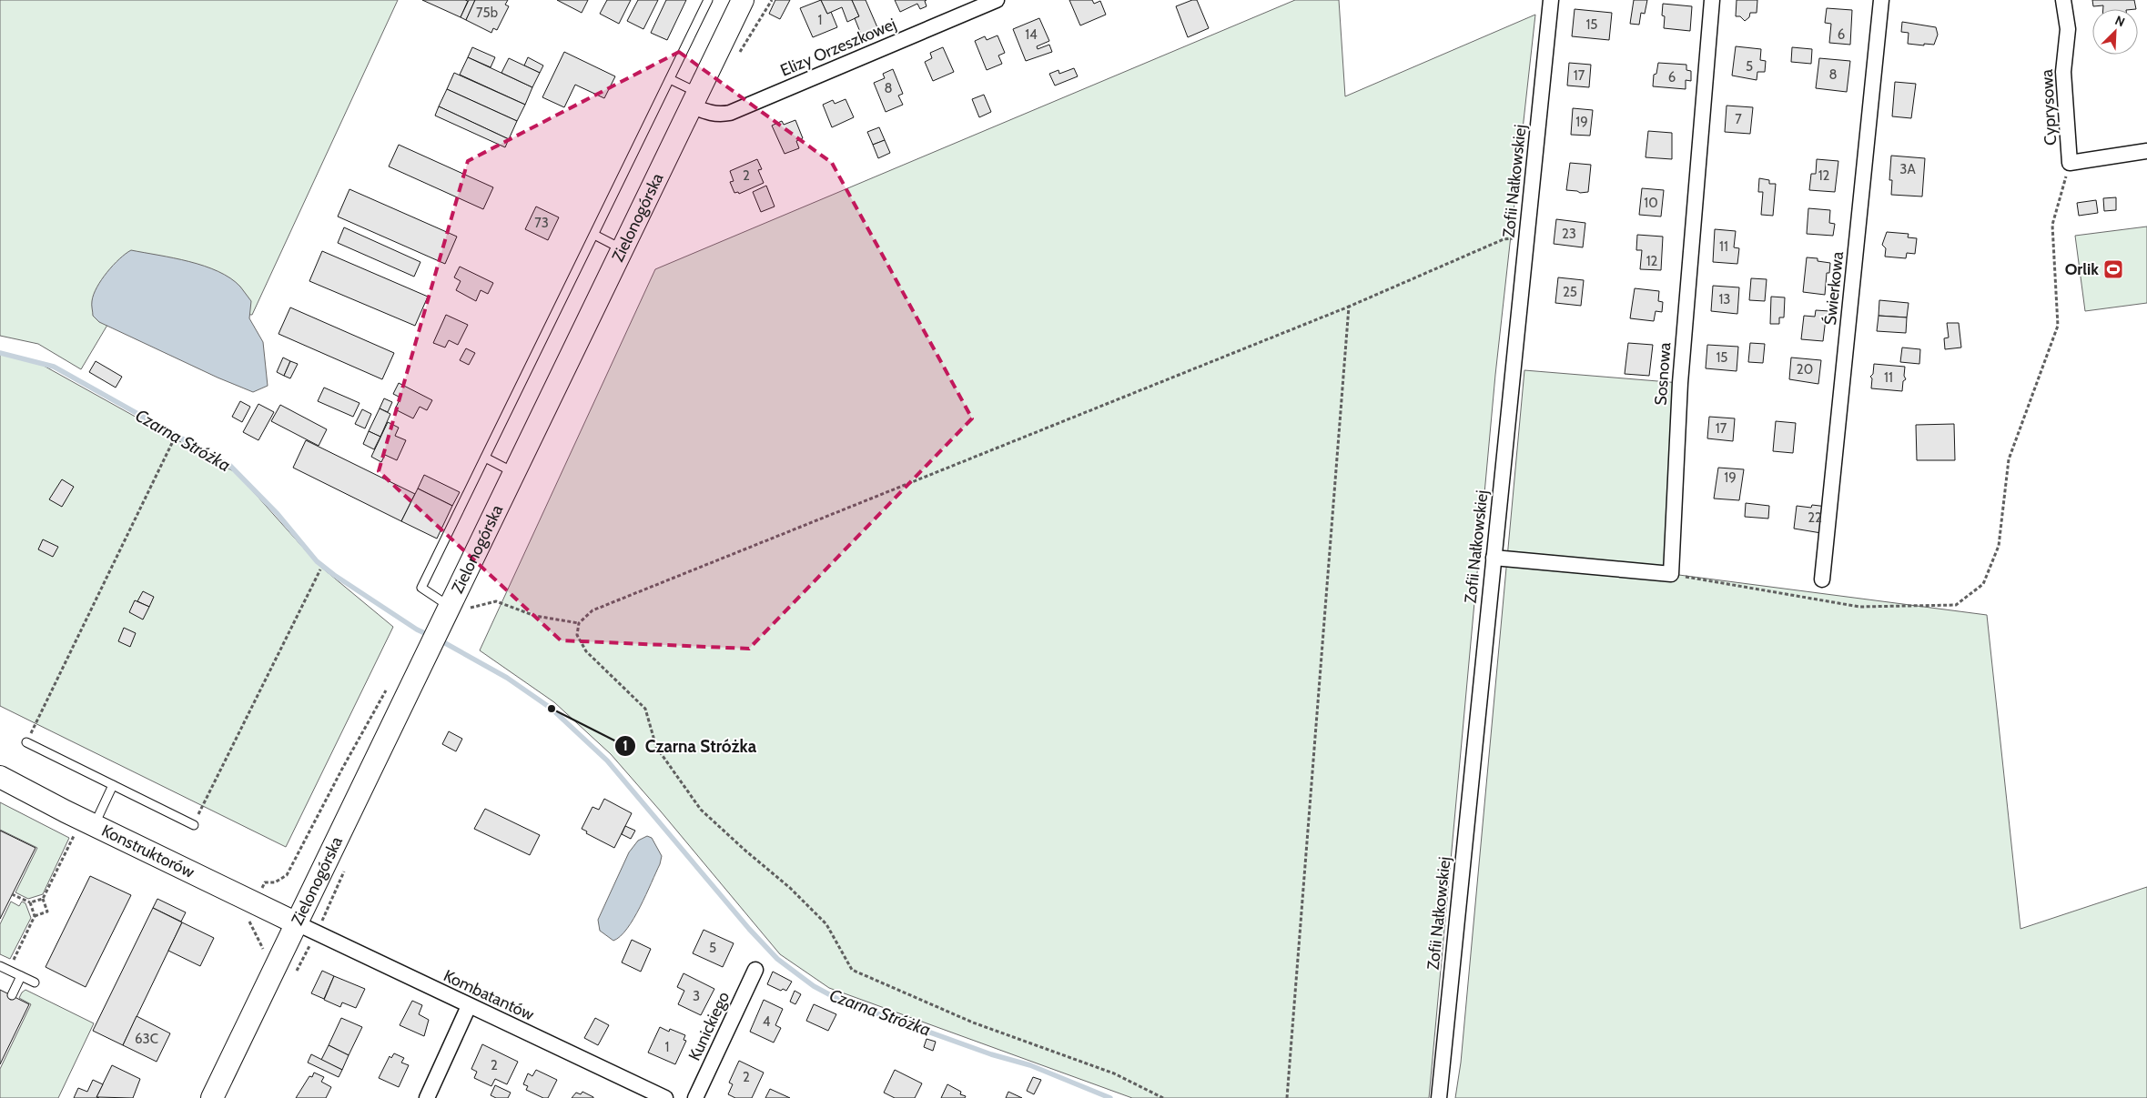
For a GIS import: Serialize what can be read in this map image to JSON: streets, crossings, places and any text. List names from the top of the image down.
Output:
{
  "streets": {
    "street": [
      "Elizy Orzeszkowej",
      "Cyprysowa",
      "Zofii Nałkowskiej",
      "Zielonogórska",
      "Świerkowa",
      "Sosnowa",
      "Konstruktorów",
      "Kombatantów",
      "Kunickiego"
    ]
  },
  "crossings": [
    ["Elizy Orzeszkowej", "Zielonogórska"],
    ["Zielonogórska", "Konstruktorów"],
    ["Zielonogórska", "Kombatantów"],
    ["Konstruktorów", "Kombatantów"]
  ],
  "water": ["Czarna Stróżka"],
  "places": {
    "sports": ["Orlik"],
    "other": ["Czarna Stróżka"]
  },
  "house_numbers": [
    "75b",
    "1",
    "15",
    "14",
    "6",
    "5",
    "8",
    "17",
    "6",
    "8",
    "7",
    "19",
    "3A",
    "2",
    "12",
    "10",
    "73",
    "23",
    "11",
    "12",
    "25",
    "13",
    "15",
    "20",
    "11",
    "17",
    "19",
    "22",
    "5",
    "3",
    "4",
    "63C",
    "1",
    "2",
    "2"
  ],
  "north": "top right"
}
